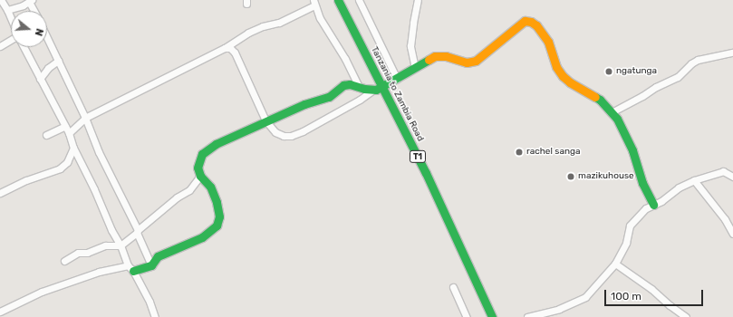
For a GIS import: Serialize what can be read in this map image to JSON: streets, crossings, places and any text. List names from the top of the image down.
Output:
{
  "streets": {
    "main road": ["Tanzania to Zambia Road", "T1"]
  },
  "places": ["ngatunga", "rachel sanga", "mazikuhouse"],
  "scale_bar": "100 m",
  "north": "right"
}
